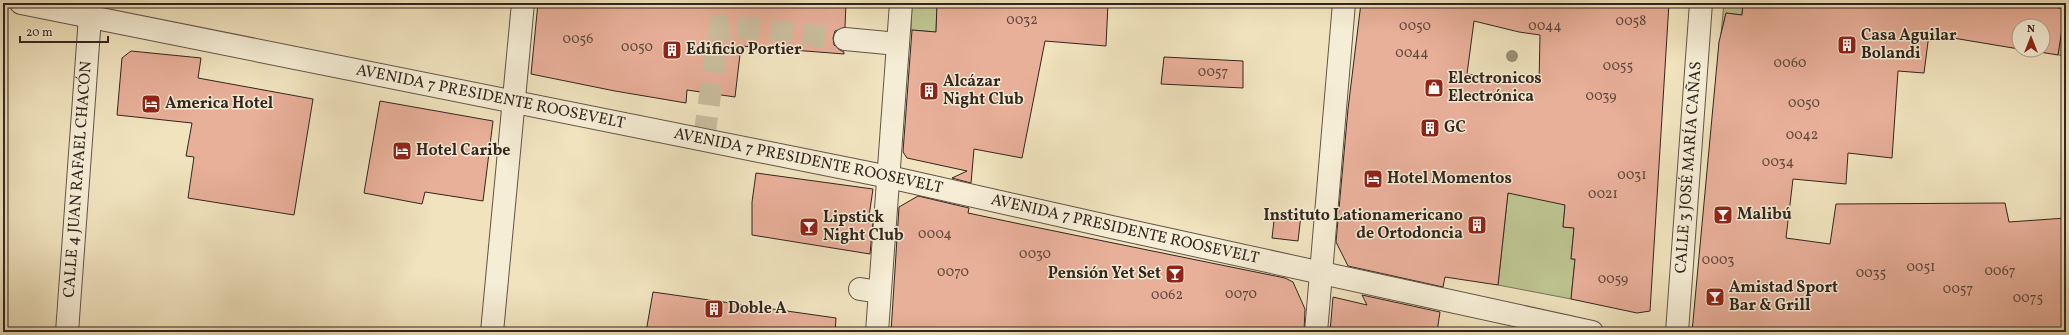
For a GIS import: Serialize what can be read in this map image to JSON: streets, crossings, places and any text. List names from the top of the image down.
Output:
{
  "streets": {
    "street": ["AVENIDA 7 PRESIDENTE ROOSEVELT", "CALLE 3 JOSÉ MARÍA CAÑAS", "CALLE 4 JUAN RAFAEL CHACÓN"]
  },
  "crossings": [
    ["AVENIDA 7 PRESIDENTE ROOSEVELT", "CALLE 4 JUAN RAFAEL CHACÓN"]
  ],
  "places": {
    "building": [
      "Casa Aguilar Bolandi",
      "Edificio Portier",
      "Alcázar Night Club",
      "GC",
      "Instituto Lationamericano de Ortodoncia",
      "Doble A"
    ],
    "shop": ["Electronicos Electrónica"],
    "hotel": ["America Hotel", "Hotel Caribe", "Hotel Momentos"],
    "bar": [
      "Malibú",
      "Lipstick Night Club",
      "Pensión Yet Set",
      "Amistad Sport Bar & Grill"
    ]
  },
  "house_numbers": [
    "0032",
    "0058",
    "0050",
    "0044",
    "0056",
    "0050",
    "0044",
    "0060",
    "0055",
    "0057",
    "0039",
    "0050",
    "0042",
    "0034",
    "0031",
    "0021",
    "0004",
    "0030",
    "0003",
    "0051",
    "0067",
    "0070",
    "0035",
    "0059",
    "0057",
    "0070",
    "0062",
    "0075"
  ],
  "scale_bar": "20 m",
  "north": "top"
}
